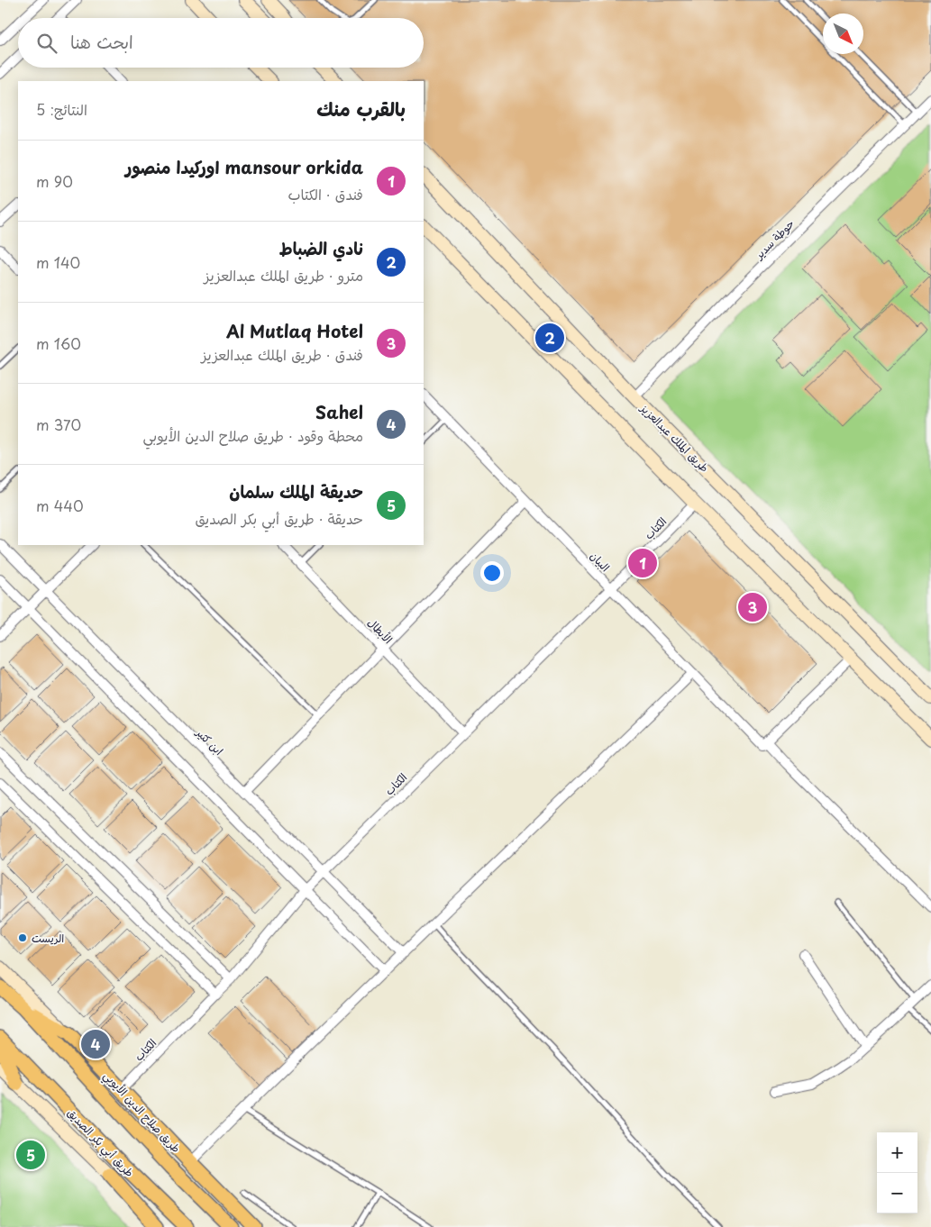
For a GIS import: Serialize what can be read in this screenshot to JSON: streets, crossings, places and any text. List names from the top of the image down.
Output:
{
  "streets": {
    "main road": ["طريق الملك عبدالعزيز", "طريق صلاح الدين الأيوبي", "طريق أبي بكر الصديق"],
    "street": [
      "حوطة سدير",
      "الكتاب",
      "البيان",
      "الأبطال",
      "ابن كثير"
    ]
  },
  "crossings": [
    ["حوطة سدير", "طريق الملك عبدالعزيز"],
    ["الكتاب", "البيان"],
    ["الكتاب", "الأبطال"],
    ["الكتاب", "ابن كثير"],
    ["الكتاب", "طريق صلاح الدين الأيوبي"]
  ],
  "places": ["الريست"],
  "north": "bottom right",
  "page": {
    "search": "ابحث هنا",
    "heading": ["بالقرب منك", "النتائج: 5"],
    "list": [
      {
        "mark": "1",
        "name": "mansour orkida اوركيدا منصور",
        "note": "فندق · الكتاب",
        "value": "90 m"
      },
      {
        "mark": "2",
        "name": "نادي الضباط",
        "note": "مترو · طريق الملك عبدالعزيز",
        "value": "140 m"
      },
      {
        "mark": "3",
        "name": "Al Mutlaq Hotel",
        "note": "فندق · طريق الملك عبدالعزيز",
        "value": "160 m"
      },
      {
        "mark": "4",
        "name": "Sahel",
        "note": "محطة وقود · طريق صلاح الدين الأيوبي",
        "value": "370 m"
      },
      {
        "mark": "5",
        "name": "حديقة الملك سلمان",
        "note": "حديقة · طريق أبي بكر الصديق",
        "value": "440 m"
      }
    ],
    "pins": [
      "2",
      "1",
      "3",
      "4",
      "5"
    ],
    "map_buttons": ["+", "−"]
  }
}
